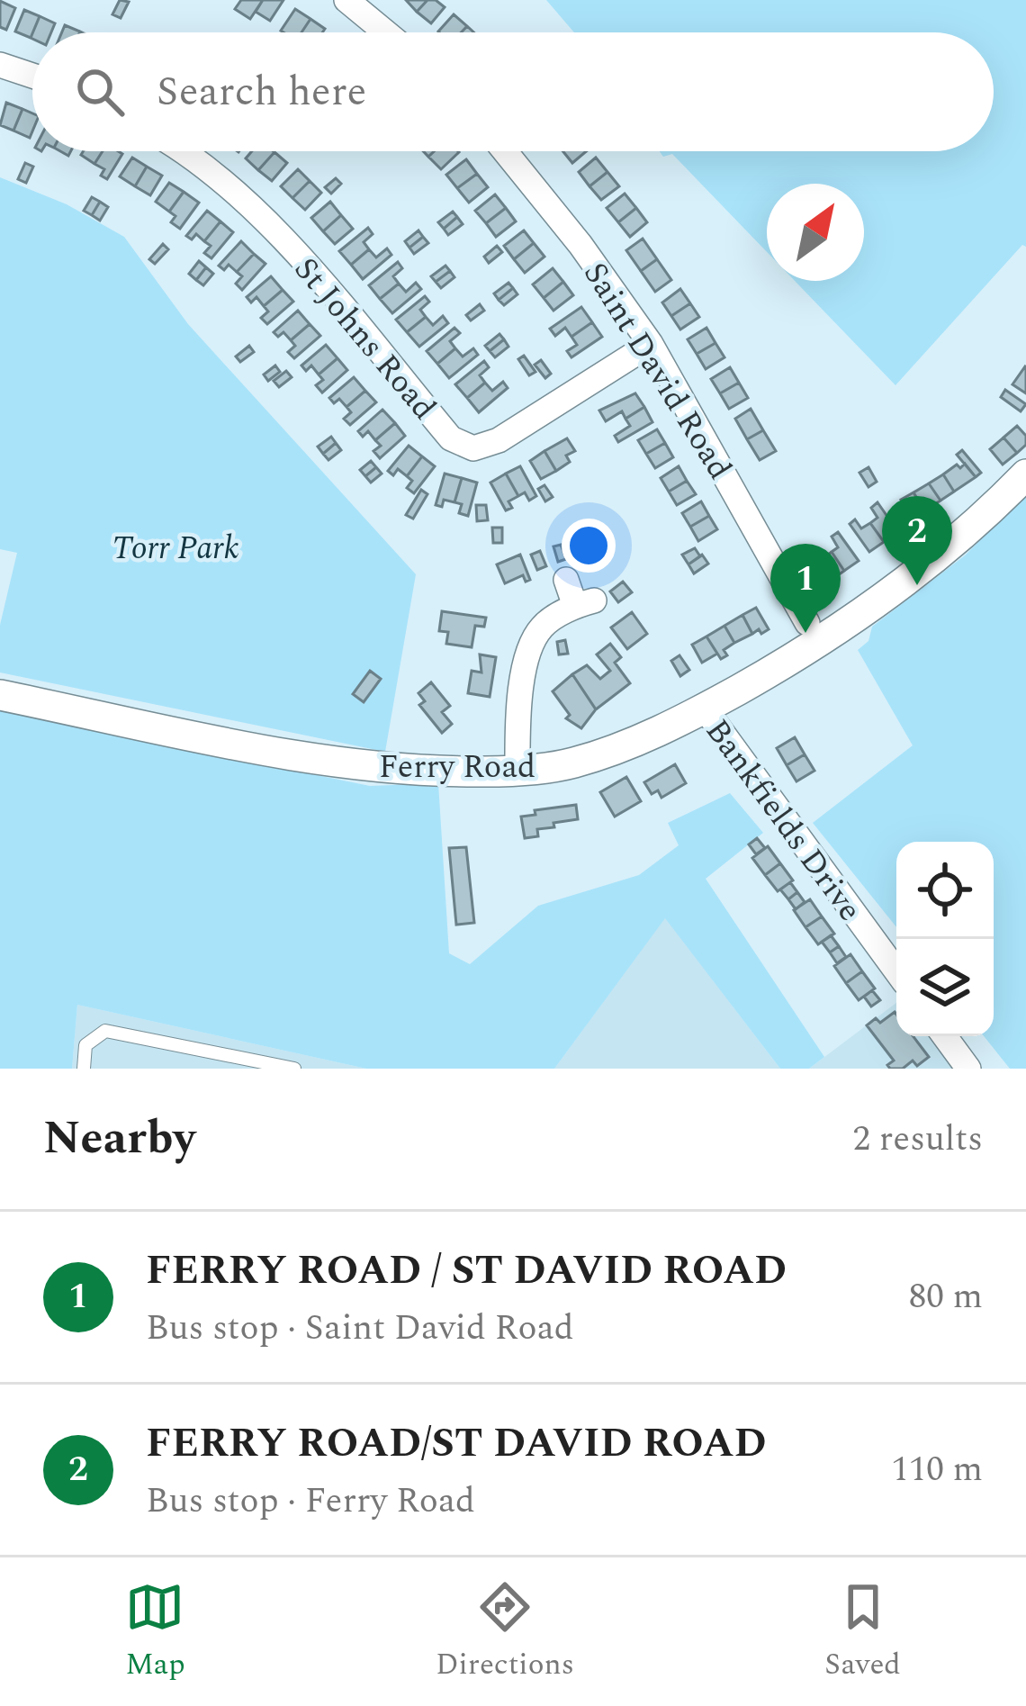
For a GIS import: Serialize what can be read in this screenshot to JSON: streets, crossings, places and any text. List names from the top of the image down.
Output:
{
  "streets": {
    "street": [
      "St Johns Road",
      "Saint David Road",
      "Ferry Road",
      "Bankfields Drive"
    ]
  },
  "crossings": [
    ["St Johns Road", "Saint David Road"],
    ["Ferry Road", "Bankfields Drive"]
  ],
  "parks": ["Torr Park"],
  "north": "top right",
  "page": {
    "search": "Search here",
    "pins": ["2", "1"],
    "heading": ["Nearby", "2 results"],
    "list": [
      {
        "mark": "1",
        "name": "FERRY ROAD / ST DAVID ROAD",
        "note": "Bus stop · Saint David Road",
        "value": "80 m"
      },
      {
        "mark": "2",
        "name": "FERRY ROAD/ST DAVID ROAD",
        "note": "Bus stop · Ferry Road",
        "value": "110 m"
      }
    ],
    "nav": ["Map", "Directions", "Saved"]
  }
}
